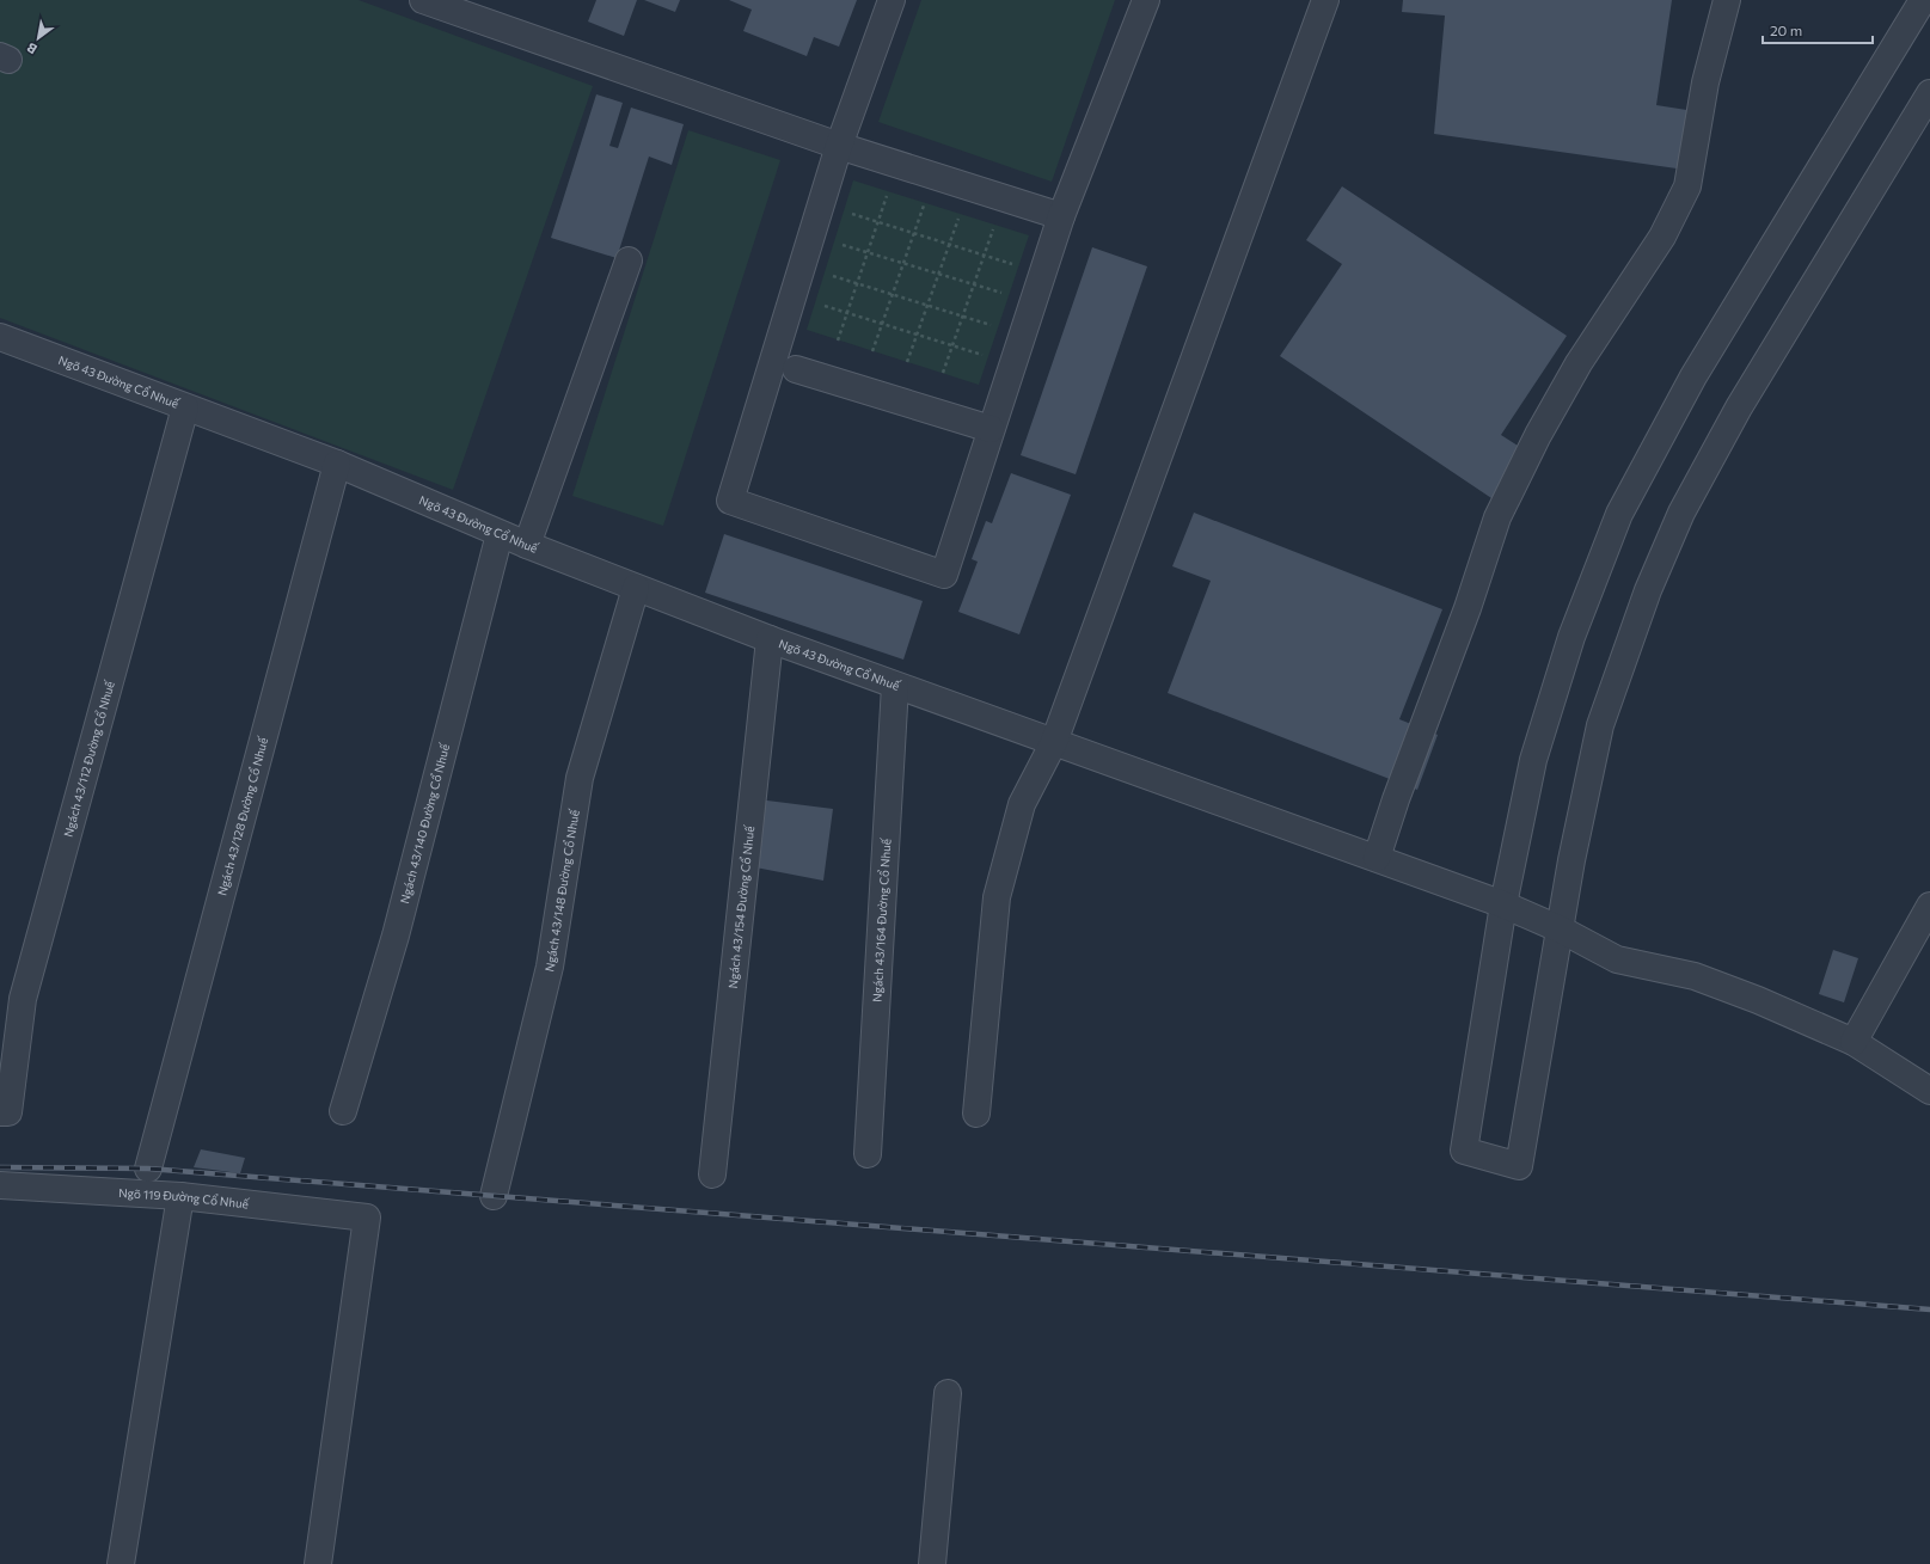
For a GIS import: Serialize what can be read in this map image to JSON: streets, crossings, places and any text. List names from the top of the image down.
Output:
{
  "streets": {
    "street": [
      "Ngõ 43 Đường Cổ Nhuế",
      "Ngách 43/112 Đường Cổ Nhuế",
      "Ngách 43/128 Đường Cổ Nhuế",
      "Ngách 43/140 Đường Cổ Nhuế",
      "Ngách 43/148 Đường Cổ Nhuế",
      "Ngách 43/154 Đường Cổ Nhuế",
      "Ngách 43/164 Đường Cổ Nhuế",
      "Ngõ 119 Đường Cổ Nhuế"
    ]
  },
  "crossings": [
    ["Ngõ 43 Đường Cổ Nhuế", "Ngách 43/112 Đường Cổ Nhuế"],
    ["Ngõ 43 Đường Cổ Nhuế", "Ngách 43/128 Đường Cổ Nhuế"],
    ["Ngõ 43 Đường Cổ Nhuế", "Ngách 43/140 Đường Cổ Nhuế"],
    ["Ngõ 43 Đường Cổ Nhuế", "Ngách 43/148 Đường Cổ Nhuế"],
    ["Ngõ 43 Đường Cổ Nhuế", "Ngách 43/154 Đường Cổ Nhuế"],
    ["Ngõ 43 Đường Cổ Nhuế", "Ngách 43/164 Đường Cổ Nhuế"]
  ],
  "scale_bar": "20 m",
  "north": "bottom left"
}
